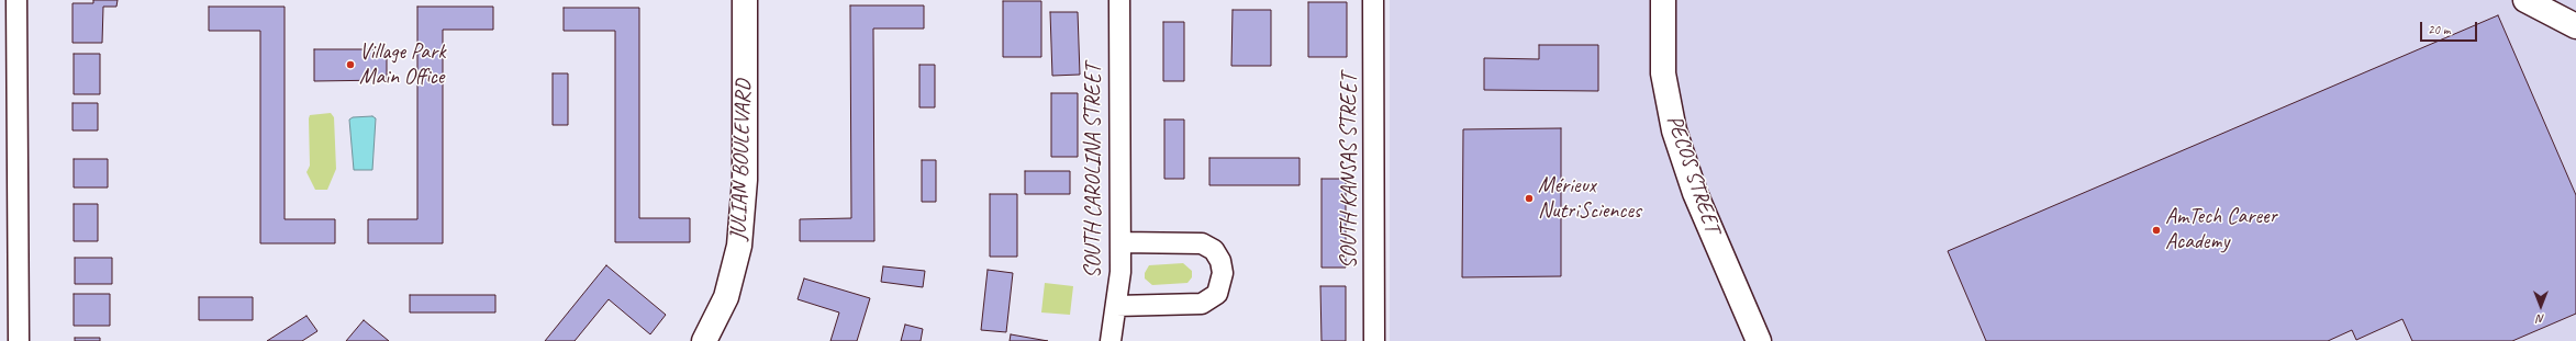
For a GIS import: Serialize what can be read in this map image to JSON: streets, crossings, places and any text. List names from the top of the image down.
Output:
{
  "streets": {
    "street": [
      "JULIAN BOULEVARD",
      "SOUTH CAROLINA STREET",
      "SOUTH KANSAS STREET",
      "PECOS STREET"
    ]
  },
  "places": ["Village Park Main Office", "Mérieux NutriSciences", "AmTech Career Academy"],
  "scale_bar": "20 m",
  "north": "bottom"
}
